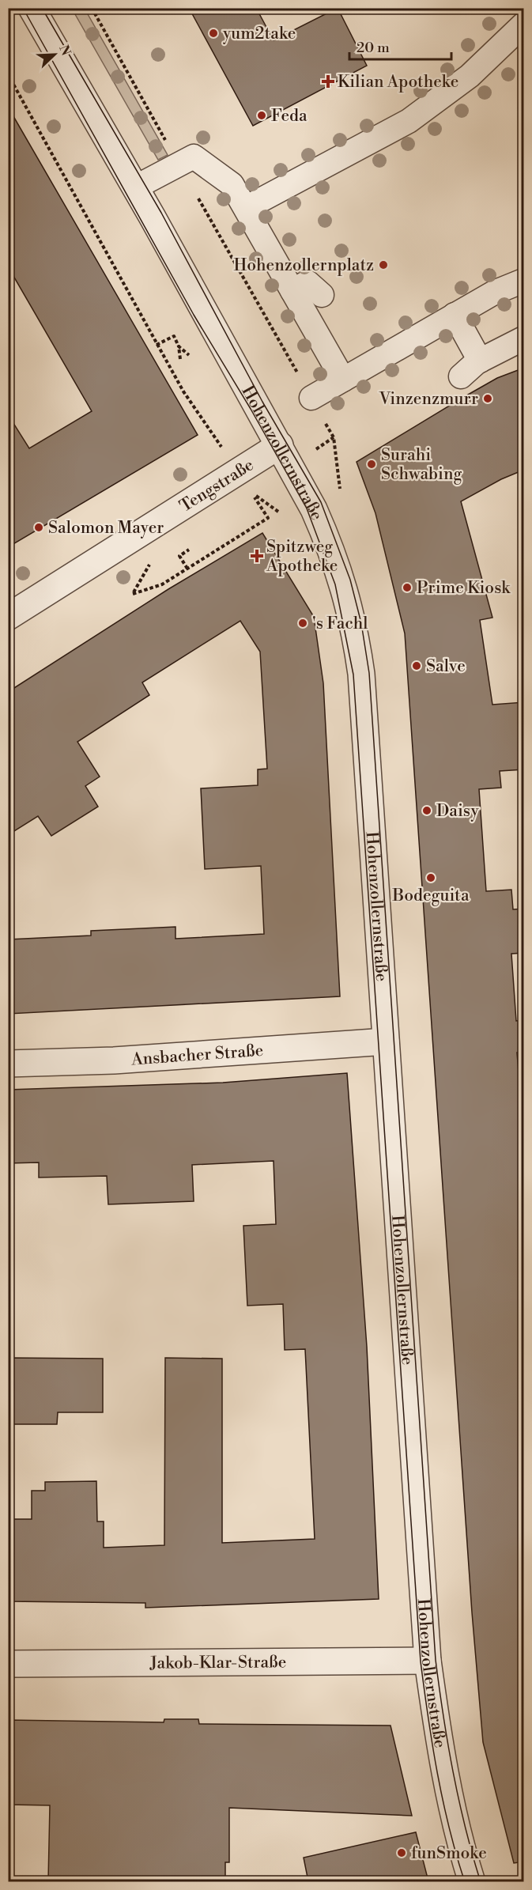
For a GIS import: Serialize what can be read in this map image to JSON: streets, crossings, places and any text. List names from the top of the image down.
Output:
{
  "streets": {
    "street": [
      "Hohenzollernstraße",
      "Tengstraße",
      "Ansbacher Straße",
      "Jakob-Klar-Straße"
    ]
  },
  "crossings": [
    ["Hohenzollernstraße", "Tengstraße"],
    ["Hohenzollernstraße", "Ansbacher Straße"],
    ["Hohenzollernstraße", "Jakob-Klar-Straße"]
  ],
  "places": {
    "other": [
      "yum2take",
      "Feda",
      "Hohenzollernplatz",
      "Vinzenzmurr",
      "Surahi Schwabing",
      "Salomon Mayer",
      "Prime Kiosk",
      "'s Fachl",
      "Salve",
      "Daisy",
      "Bodeguita",
      "funSmoke"
    ],
    "health": ["Kilian Apotheke", "Spitzweg Apotheke"]
  },
  "scale_bar": "20 m",
  "north": "top right"
}
